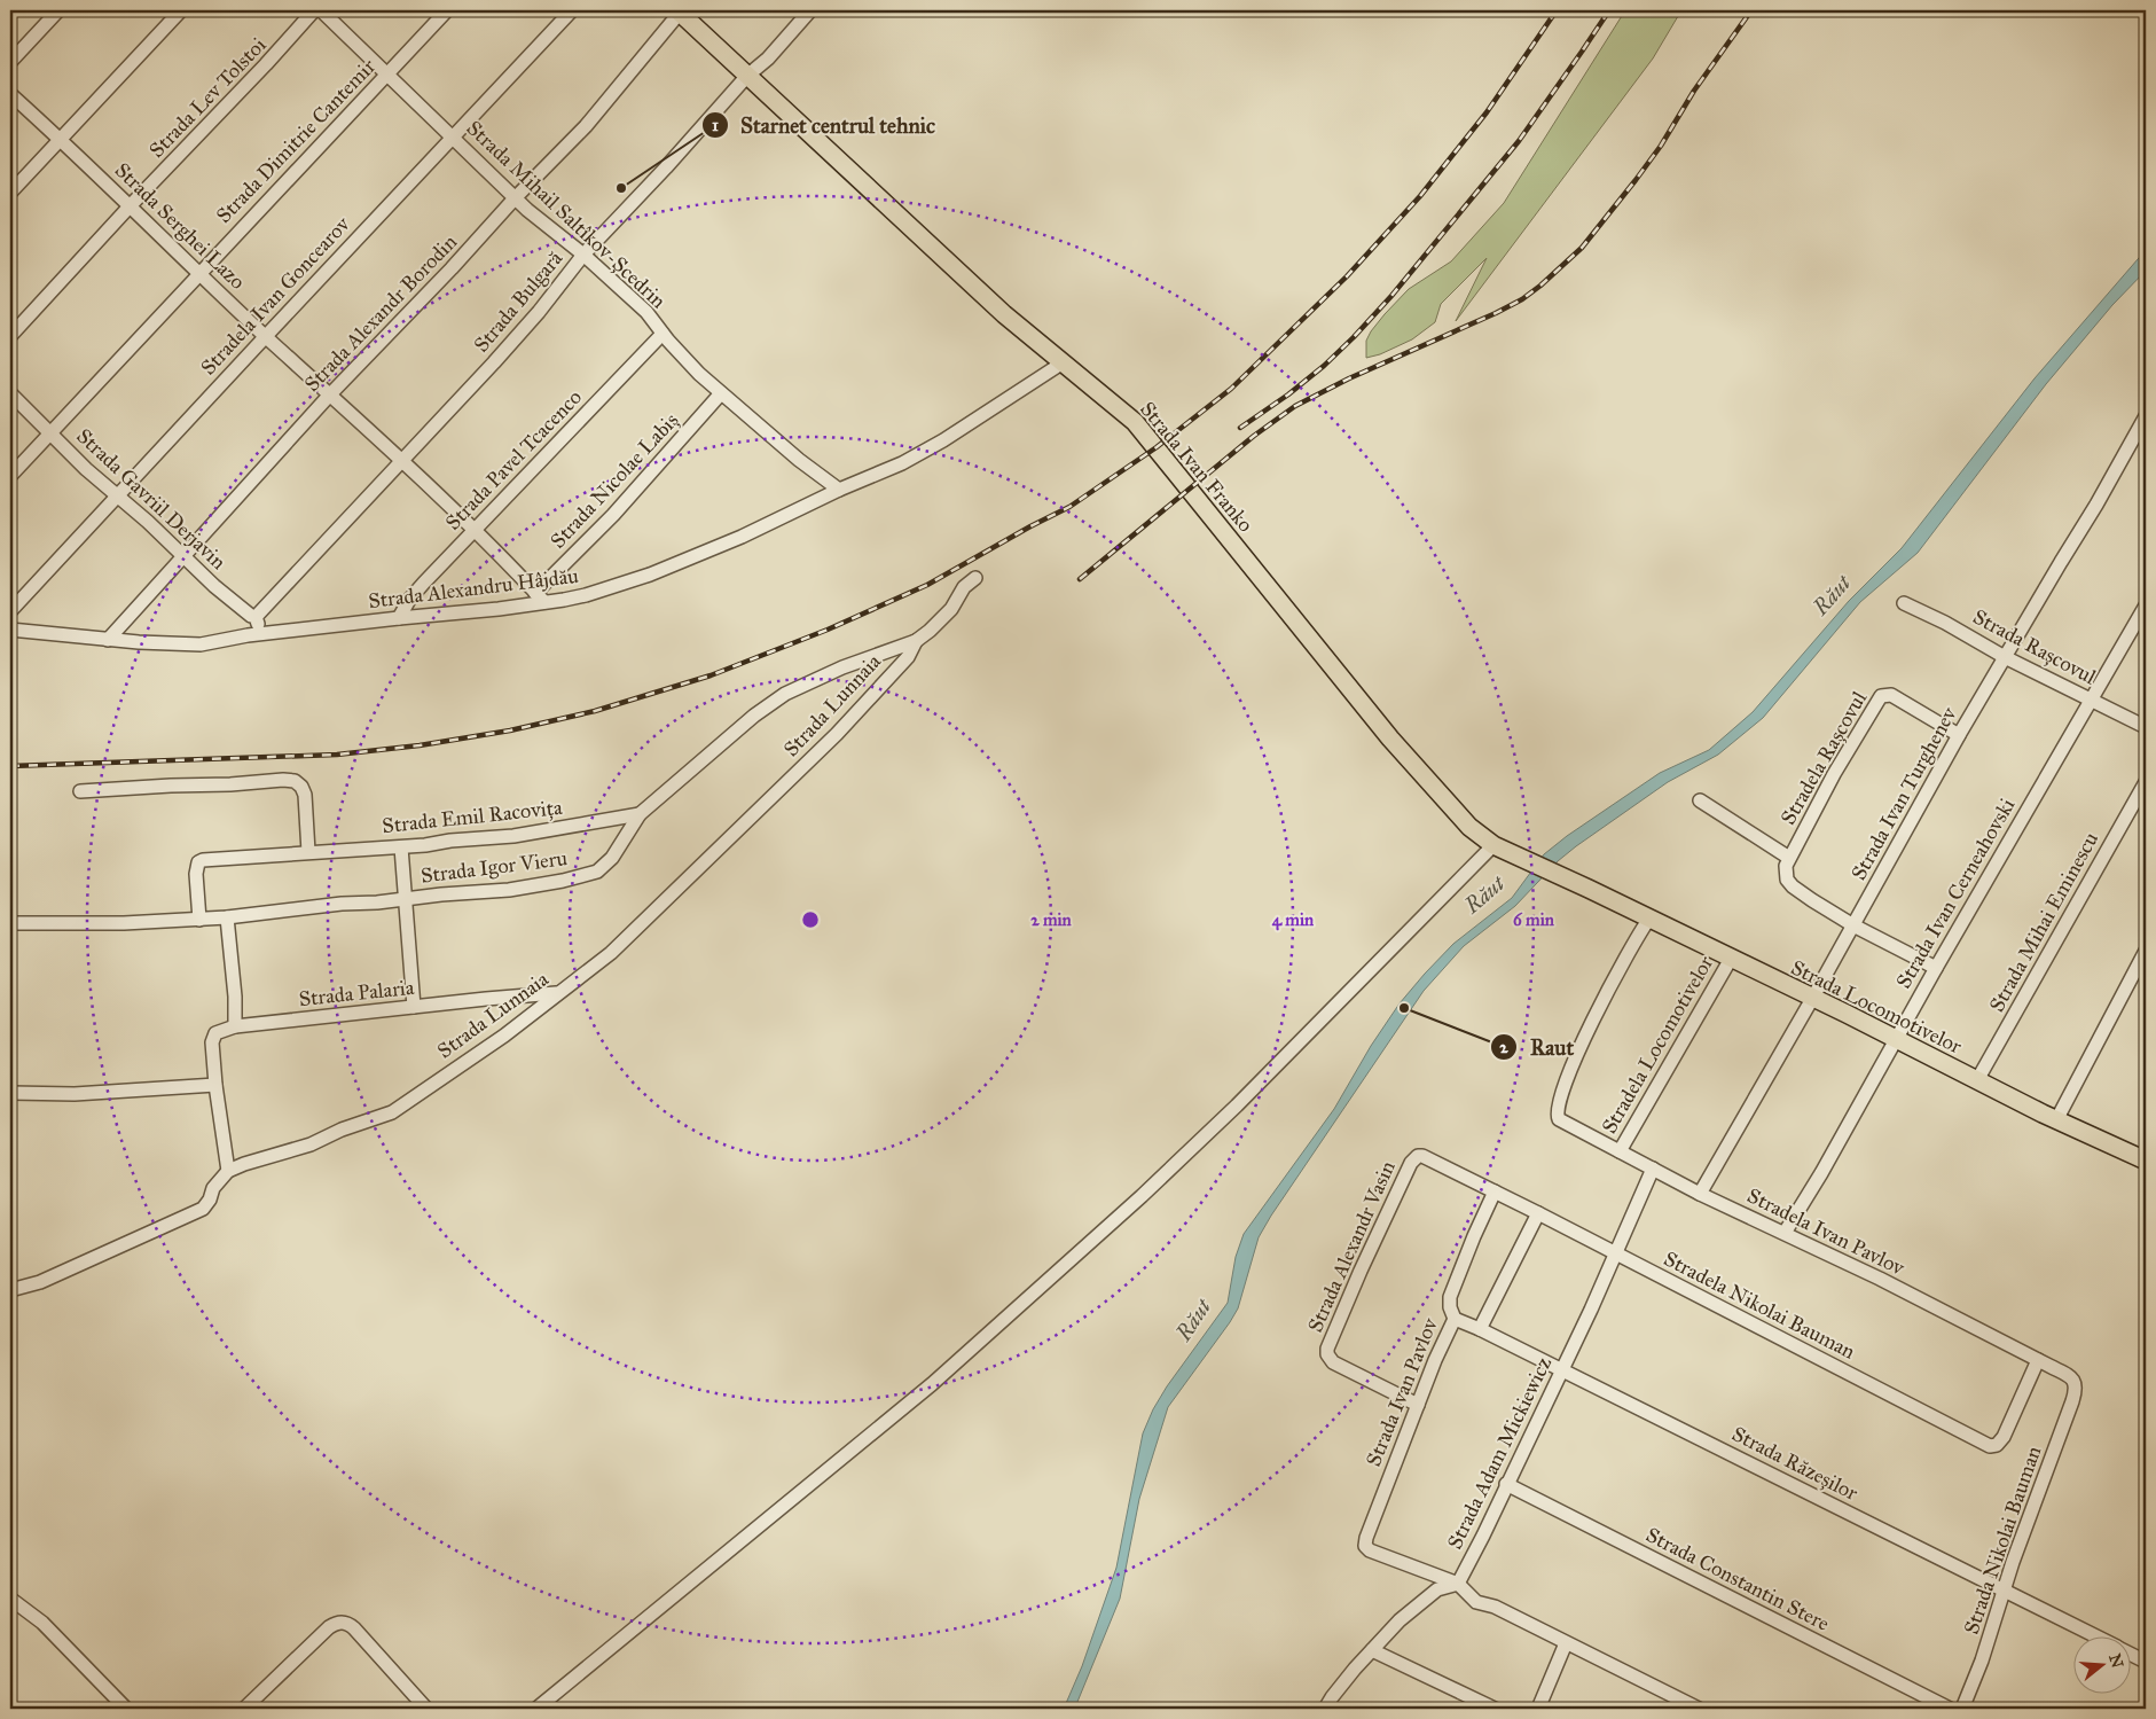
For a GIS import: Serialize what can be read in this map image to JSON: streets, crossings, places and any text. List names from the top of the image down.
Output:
{
  "streets": {
    "main road": ["Strada Ivan Franko", "Strada Locomotivelor"],
    "street": [
      "Strada Lev Tolstoi",
      "Strada Dimitrie Cantemir",
      "Strada Mihail Saltîkov-Șcedrin",
      "Strada Serghei Lazo",
      "Stradela Ivan Goncearov",
      "Strada Bulgară",
      "Strada Alexandr Borodin",
      "Strada Pavel Tcacenco",
      "Strada Nicolae Labiș",
      "Strada Gavriil Derjavin",
      "Strada Alexandru Hâjdău",
      "Strada Rașcovul",
      "Strada Lunnaia",
      "Stradela Rașcovul",
      "Strada Ivan Turghenev",
      "Strada Emil Racovița",
      "Strada Igor Vieru",
      "Strada Ivan Cerneahovski",
      "Strada Mihai Eminescu",
      "Strada Palaria",
      "Stradela Locomotivelor",
      "Stradela Ivan Pavlov",
      "Strada Alexandr Vasin",
      "Stradela Nikolai Bauman",
      "Strada Ivan Pavlov",
      "Strada Adam Mickiewicz",
      "Strada Răzeșilor",
      "Strada Nikolai Bauman",
      "Strada Constantin Stere"
    ]
  },
  "crossings": [
    ["Strada Lev Tolstoi", "Strada Serghei Lazo"],
    ["Strada Dimitrie Cantemir", "Strada Mihail Saltîkov-Șcedrin"],
    ["Strada Dimitrie Cantemir", "Strada Serghei Lazo"],
    ["Strada Dimitrie Cantemir", "Strada Gavriil Derjavin"],
    ["Strada Mihail Saltîkov-Șcedrin", "Stradela Ivan Goncearov"],
    ["Strada Mihail Saltîkov-Șcedrin", "Strada Bulgară"],
    ["Strada Mihail Saltîkov-Șcedrin", "Strada Alexandr Borodin"],
    ["Strada Mihail Saltîkov-Șcedrin", "Strada Pavel Tcacenco"],
    ["Strada Mihail Saltîkov-Șcedrin", "Strada Nicolae Labiș"],
    ["Strada Mihail Saltîkov-Șcedrin", "Strada Alexandru Hâjdău"],
    ["Strada Serghei Lazo", "Stradela Ivan Goncearov"],
    ["Strada Serghei Lazo", "Strada Bulgară"],
    ["Strada Serghei Lazo", "Strada Alexandr Borodin"],
    ["Strada Serghei Lazo", "Strada Pavel Tcacenco"],
    ["Strada Serghei Lazo", "Strada Nicolae Labiș"],
    ["Strada Serghei Lazo", "Strada Alexandru Hâjdău"],
    ["Stradela Ivan Goncearov", "Strada Gavriil Derjavin"],
    ["Strada Bulgară", "Strada Ivan Franko"],
    ["Strada Bulgară", "Strada Gavriil Derjavin"],
    ["Strada Alexandr Borodin", "Strada Ivan Franko"],
    ["Strada Alexandr Borodin", "Strada Gavriil Derjavin"],
    ["Strada Alexandr Borodin", "Strada Alexandru Hâjdău"],
    ["Strada Pavel Tcacenco", "Strada Alexandru Hâjdău"],
    ["Strada Ivan Franko", "Strada Alexandru Hâjdău"],
    ["Strada Ivan Franko", "Strada Locomotivelor"],
    ["Strada Nicolae Labiș", "Strada Alexandru Hâjdău"],
    ["Strada Rașcovul", "Strada Ivan Turghenev"],
    ["Strada Rașcovul", "Strada Ivan Cerneahovski"],
    ["Strada Lunnaia", "Strada Igor Vieru"],
    ["Strada Lunnaia", "Strada Palaria"],
    ["Stradela Rașcovul", "Strada Ivan Turghenev"],
    ["Stradela Rașcovul", "Strada Ivan Cerneahovski"],
    ["Strada Ivan Turghenev", "Strada Locomotivelor"],
    ["Strada Ivan Turghenev", "Stradela Ivan Pavlov"],
    ["Strada Emil Racovița", "Strada Igor Vieru"],
    ["Strada Ivan Cerneahovski", "Strada Locomotivelor"],
    ["Strada Ivan Cerneahovski", "Stradela Ivan Pavlov"],
    ["Strada Mihai Eminescu", "Strada Locomotivelor"],
    ["Strada Locomotivelor", "Stradela Locomotivelor"],
    ["Strada Locomotivelor", "Stradela Ivan Pavlov"],
    ["Stradela Locomotivelor", "Stradela Ivan Pavlov"],
    ["Stradela Ivan Pavlov", "Stradela Nikolai Bauman"],
    ["Stradela Ivan Pavlov", "Strada Adam Mickiewicz"],
    ["Stradela Ivan Pavlov", "Strada Nikolai Bauman"],
    ["Strada Alexandr Vasin", "Stradela Nikolai Bauman"],
    ["Strada Alexandr Vasin", "Strada Ivan Pavlov"],
    ["Stradela Nikolai Bauman", "Strada Ivan Pavlov"],
    ["Stradela Nikolai Bauman", "Strada Adam Mickiewicz"],
    ["Strada Ivan Pavlov", "Strada Adam Mickiewicz"],
    ["Strada Ivan Pavlov", "Strada Răzeșilor"],
    ["Strada Adam Mickiewicz", "Strada Răzeșilor"],
    ["Strada Adam Mickiewicz", "Strada Constantin Stere"],
    ["Strada Răzeșilor", "Strada Nikolai Bauman"]
  ],
  "water": ["Răut"],
  "places": ["Starnet centrul tehnic", "Raut"],
  "north": "right",
  "rings": ["2 min", "4 min", "6 min"]
}
